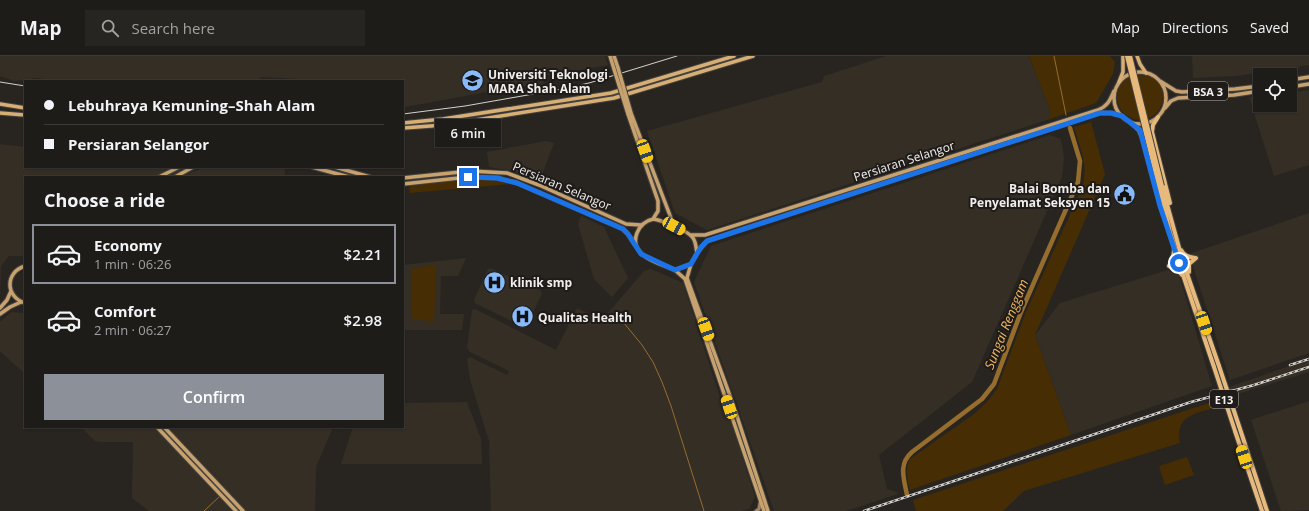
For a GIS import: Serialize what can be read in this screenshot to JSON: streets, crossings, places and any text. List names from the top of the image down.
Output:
{
  "streets": {
    "highway": ["E13"],
    "main road": ["BSA 3", "Persiaran Selangor"]
  },
  "crossings": [
    ["BSA 3", "Persiaran Selangor"]
  ],
  "water": ["Sungai Renggam"],
  "places": {
    "school or university": ["Universiti Teknologi MARA Shah Alam"],
    "public building": ["Balai Bomba dan Penyelamat Seksyen 15"],
    "hospital": ["klinik smp", "Qualitas Health"]
  },
  "page": {
    "header": "Map",
    "search": "Search here",
    "nav": ["Map", "Directions", "Saved"],
    "banner": ["Lebuhraya Kemuning–Shah Alam", "Persiaran Selangor"],
    "bubble": "6 min",
    "heading": "Choose a ride",
    "list": [
      {
        "name": "Economy",
        "note": "1 min · 06:26",
        "value": "$2.21"
      },
      {
        "name": "Comfort",
        "note": "2 min · 06:27",
        "value": "$2.98"
      }
    ],
    "buttons": "Confirm"
  }
}
